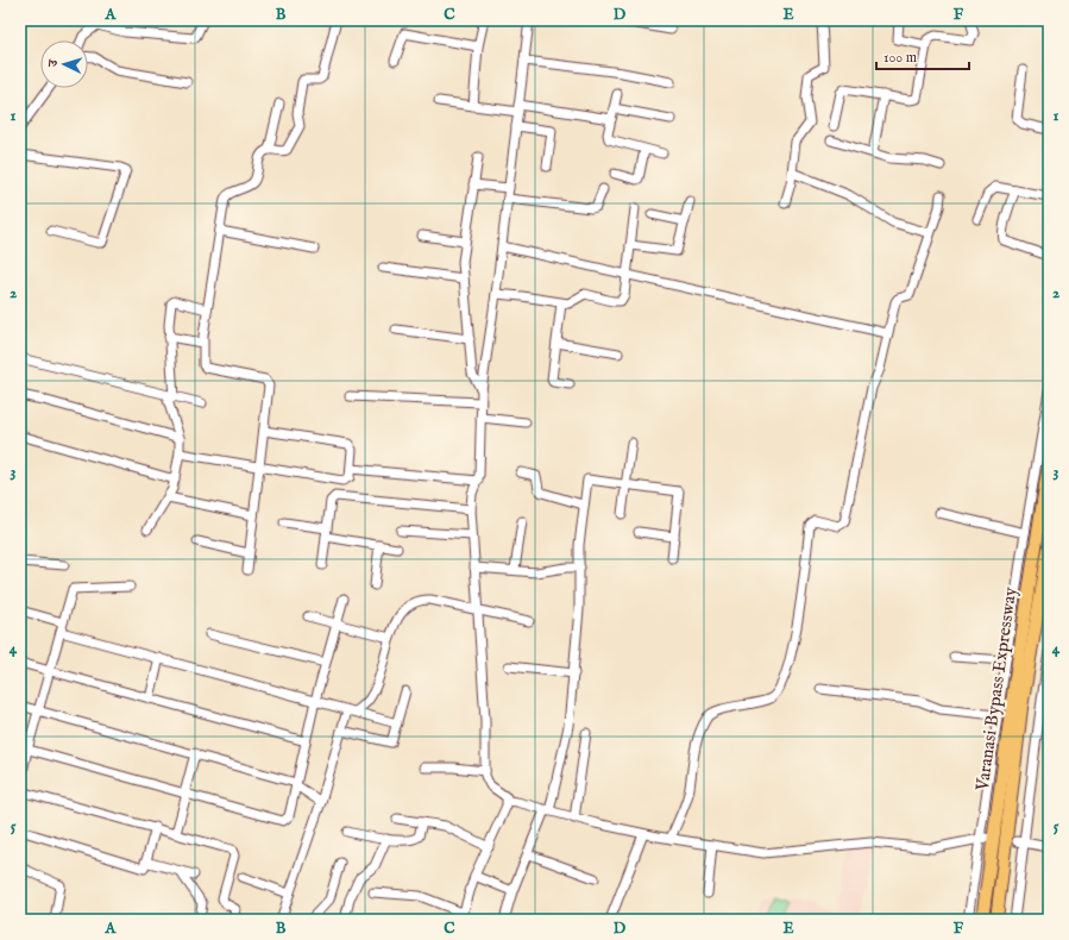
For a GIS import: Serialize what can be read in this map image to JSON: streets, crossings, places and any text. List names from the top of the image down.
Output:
{
  "streets": {
    "highway": ["Varanasi Bypass Expressway"]
  },
  "scale_bar": "100 m",
  "north": "left",
  "grid": {
    "columns": [
      "A",
      "B",
      "C",
      "D",
      "E",
      "F"
    ],
    "rows": [
      "1",
      "2",
      "3",
      "4",
      "5"
    ]
  }
}
